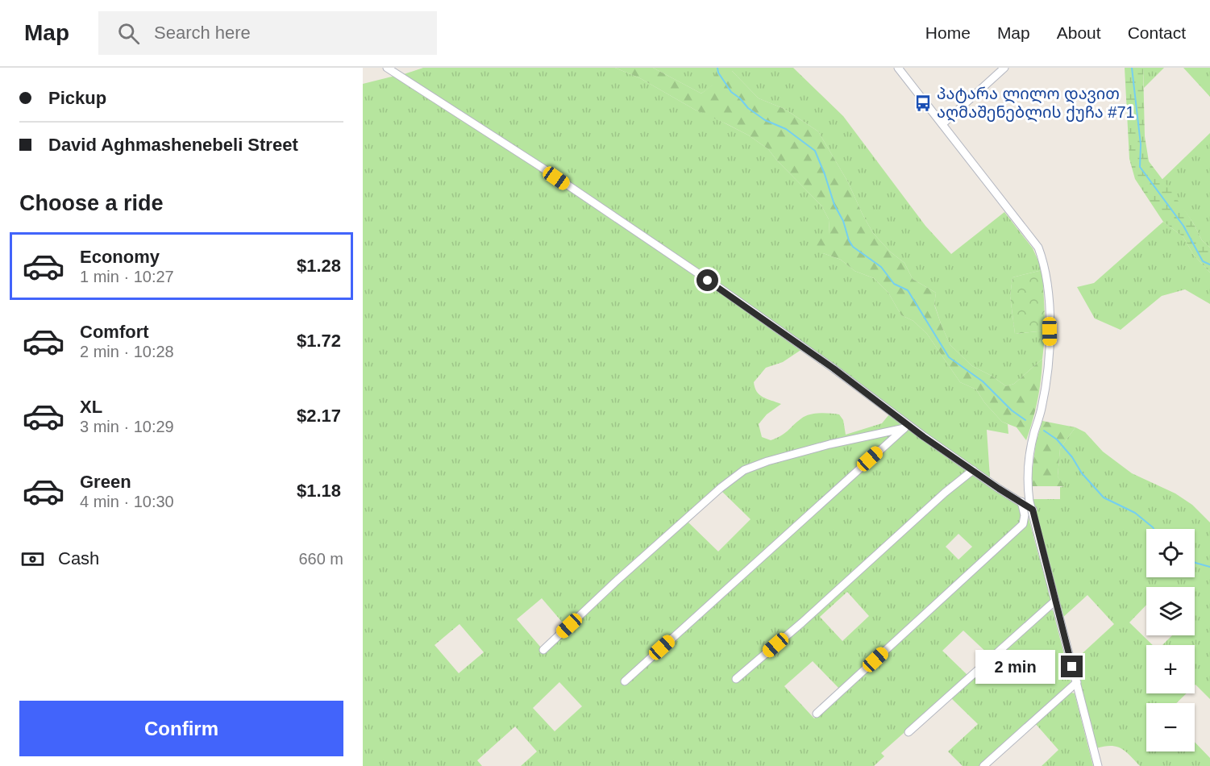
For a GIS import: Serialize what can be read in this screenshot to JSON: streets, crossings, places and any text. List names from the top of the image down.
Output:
{
  "places": {
    "bus stop": ["პატარა ლილო დავით აღმაშენებლის ქუჩა #71"]
  },
  "page": {
    "header": "Map",
    "search": "Search here",
    "nav": [
      "Home",
      "Map",
      "About",
      "Contact"
    ],
    "banner": ["Pickup", "David Aghmashenebeli Street"],
    "heading": "Choose a ride",
    "list": [
      {
        "name": "Economy",
        "note": "1 min · 10:27",
        "value": "$1.28"
      },
      {
        "name": "Comfort",
        "note": "2 min · 10:28",
        "value": "$1.72"
      },
      {
        "name": "XL",
        "note": "3 min · 10:29",
        "value": "$2.17"
      },
      {
        "name": "Green",
        "note": "4 min · 10:30",
        "value": "$1.18"
      }
    ],
    "map_buttons": ["+", "−"],
    "pay": ["Cash", "660 m"],
    "bubble": "2 min",
    "buttons": "Confirm"
  }
}
